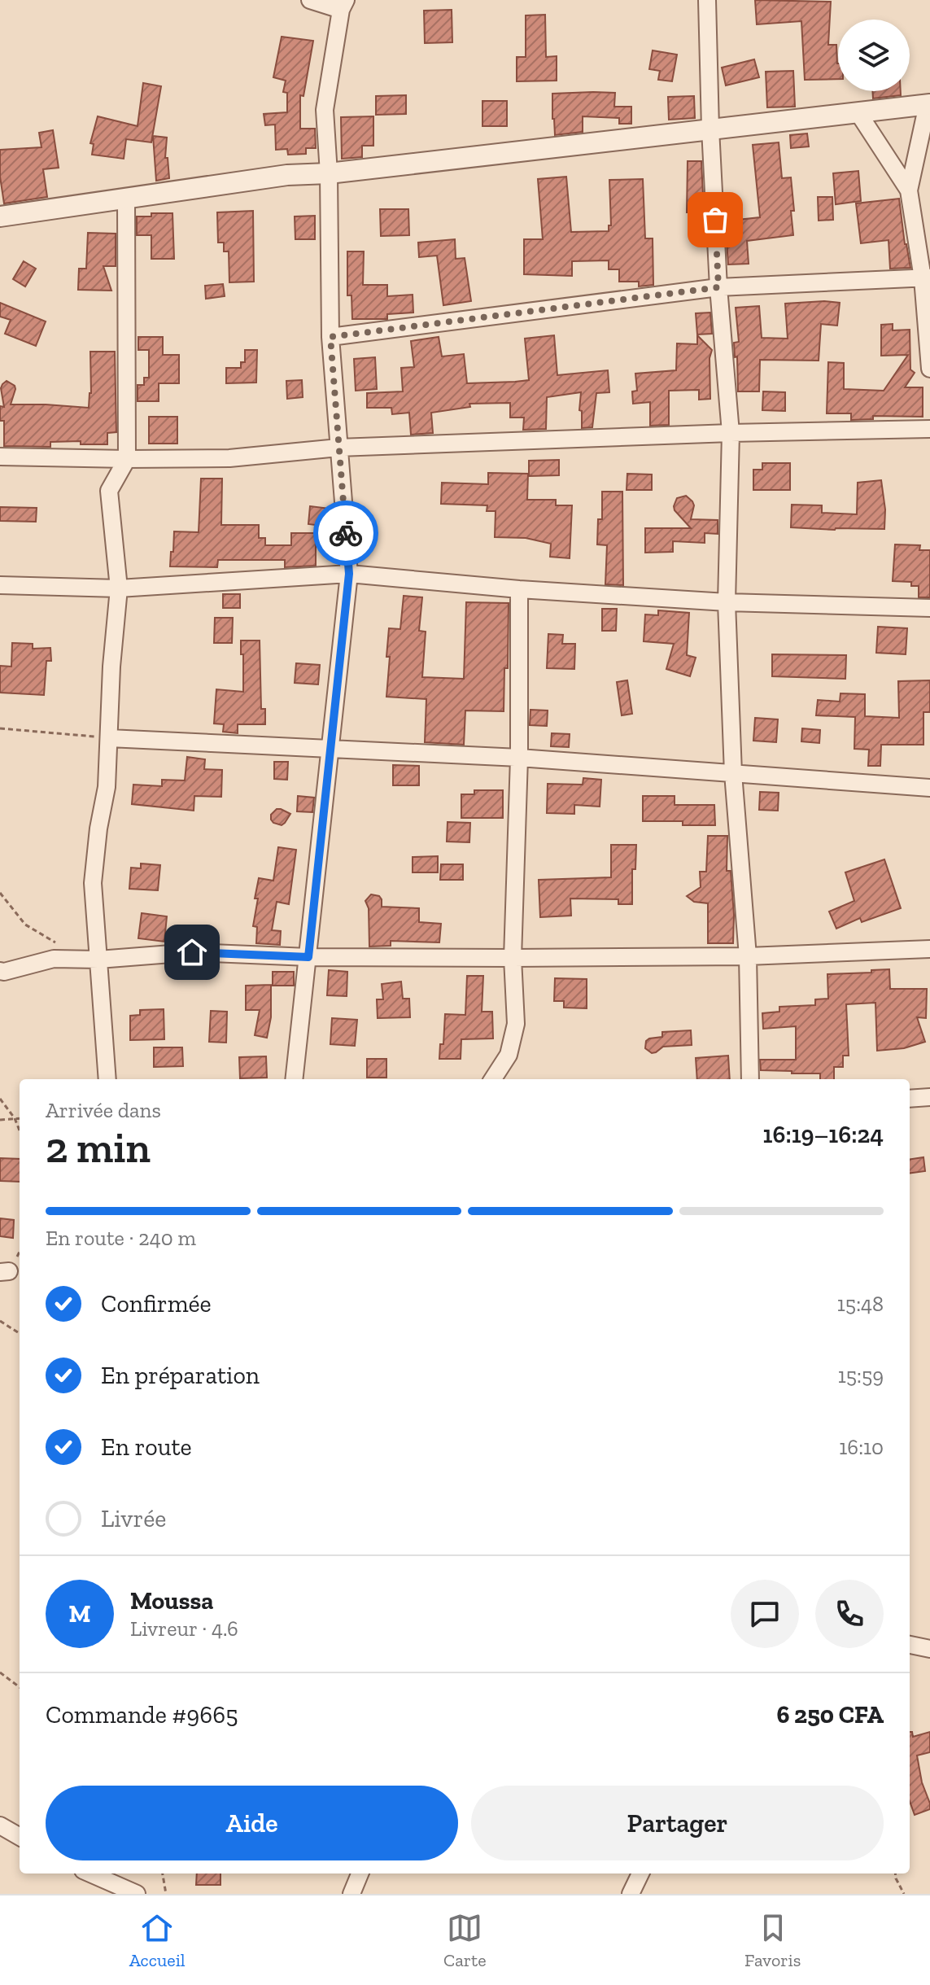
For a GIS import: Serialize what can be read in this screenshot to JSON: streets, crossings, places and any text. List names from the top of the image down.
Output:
{
  "page": {
    "heading": ["2 min", "Arrivée dans", "16:19–16:24"],
    "panel": [
      "Moussa",
      "Livreur · 4.6",
      "Commande #9665",
      "6 250 CFA"
    ],
    "bar": "En route · 240 m",
    "list": [
      ["Confirmée", "15:48"],
      ["En préparation", "15:59"],
      ["En route", "16:10"],
      "Livrée"
    ],
    "round": "M",
    "buttons": ["Aide", "Partager"],
    "tabs": ["Accueil", "Carte", "Favoris"]
  }
}
